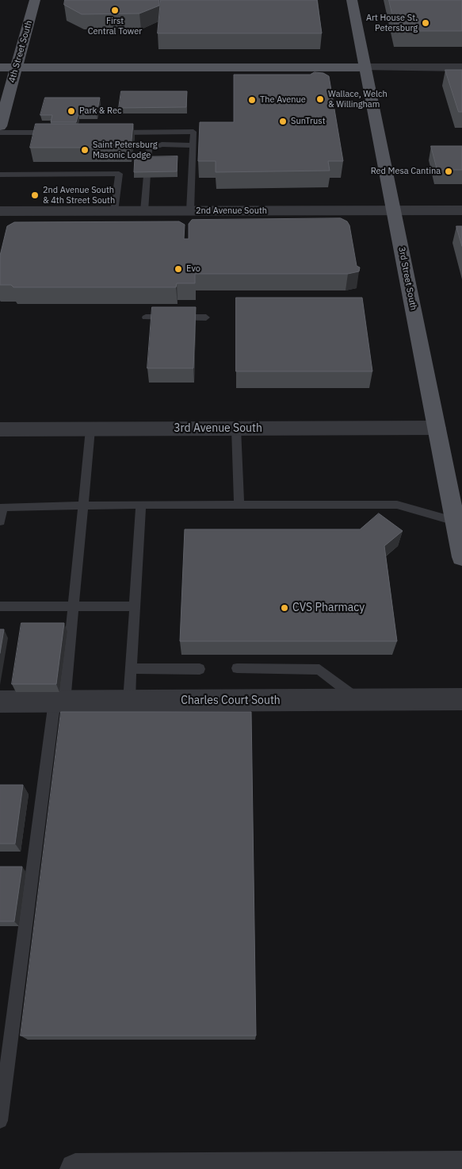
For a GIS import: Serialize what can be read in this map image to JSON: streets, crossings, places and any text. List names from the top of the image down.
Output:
{
  "streets": {
    "main road": ["4th Street South", "3rd Street South"],
    "street": ["2nd Avenue South", "3rd Avenue South", "Charles Court South"]
  },
  "crossings": [
    ["2nd Avenue South", "3rd Street South"],
    ["3rd Street South", "3rd Avenue South"]
  ],
  "places": [
    "First Central Tower",
    "Art House St. Petersburg",
    "Wallace, Welch & Willingham",
    "The Avenue",
    "Park & Rec",
    "SunTrust",
    "Saint Petersburg Masonic Lodge",
    "Red Mesa Cantina",
    "2nd Avenue South & 4th Street South",
    "Evo",
    "CVS Pharmacy"
  ]
}
